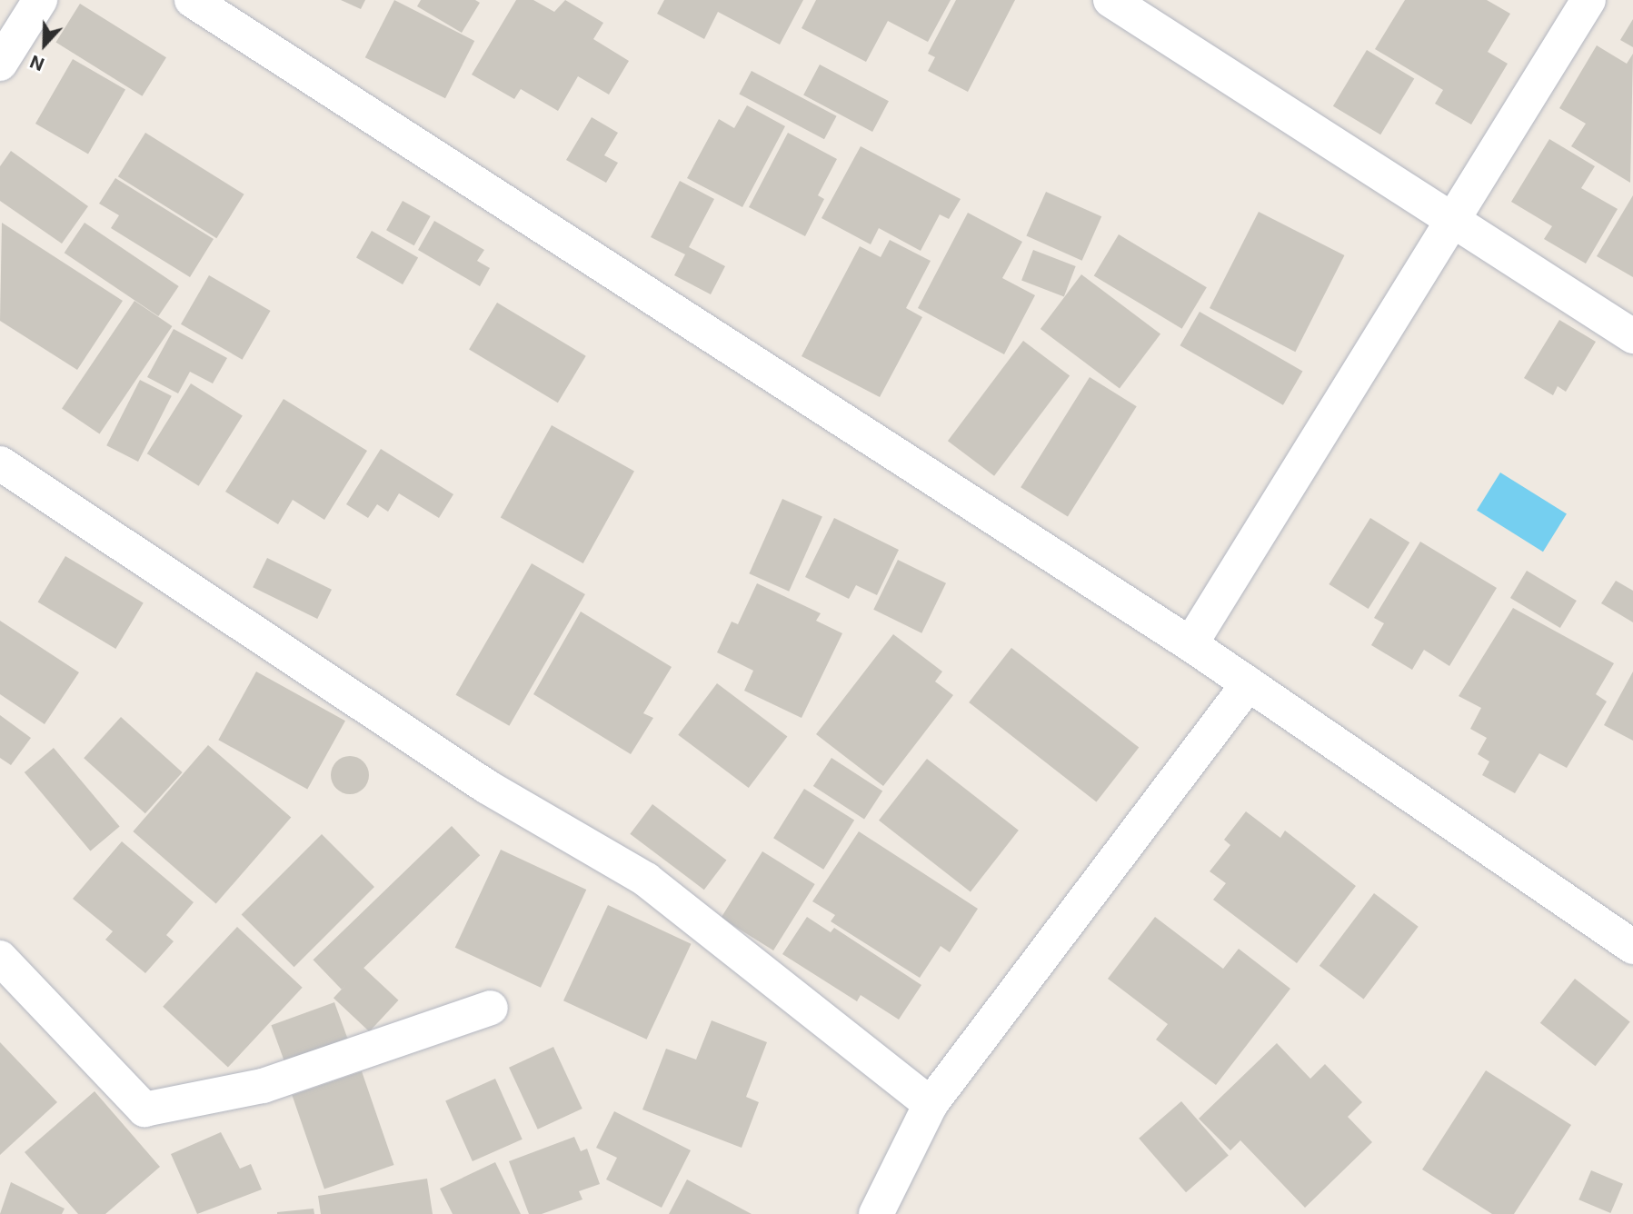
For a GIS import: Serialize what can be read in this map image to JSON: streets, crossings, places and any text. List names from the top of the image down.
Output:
{
  "north": "bottom"
}
